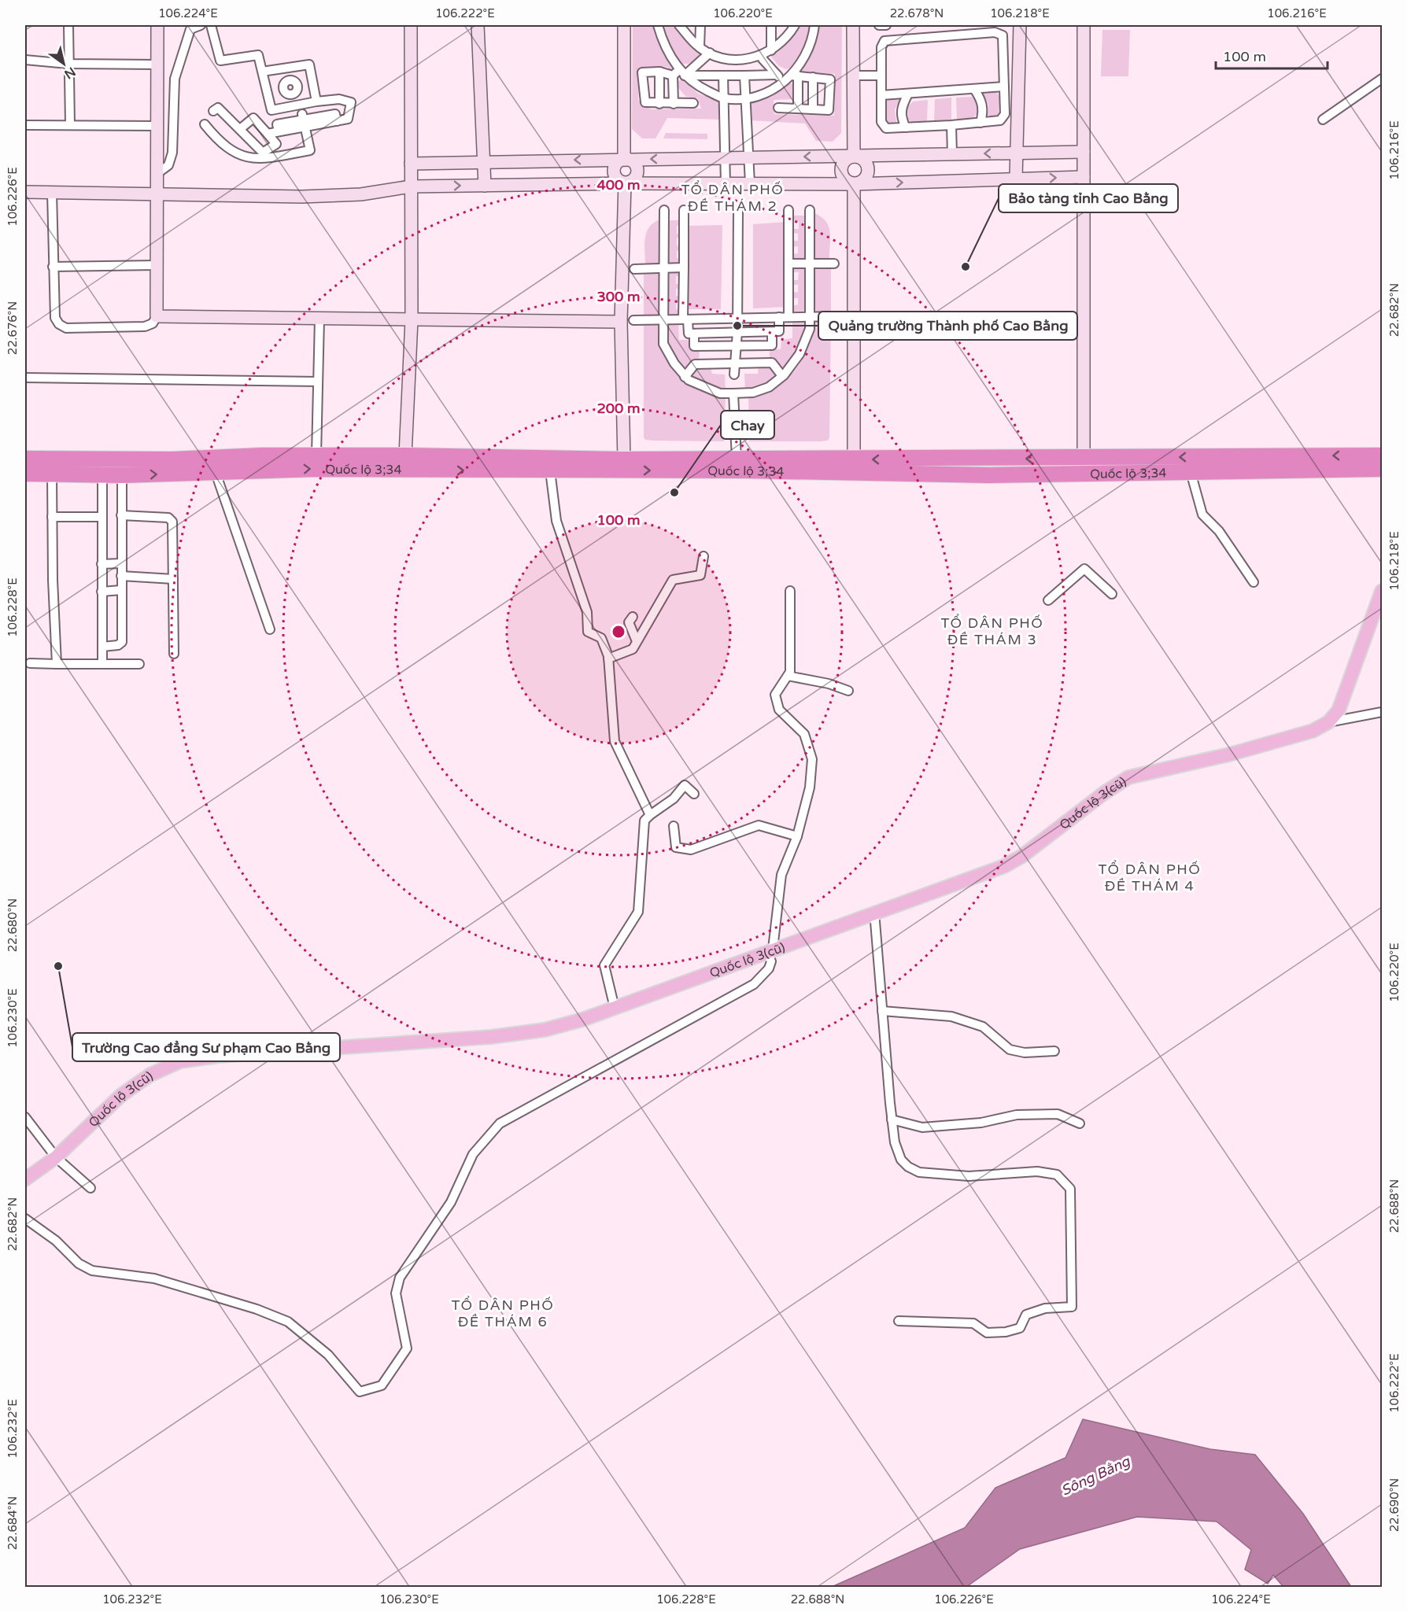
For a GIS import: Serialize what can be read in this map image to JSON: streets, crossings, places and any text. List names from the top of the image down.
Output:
{
  "streets": {
    "highway": ["Quốc lộ 3;34"],
    "main road": ["Quốc lộ 3(cũ)"]
  },
  "districts": [
    "TỔ DÂN PHỐ ĐỀ THÁM 2",
    "TỔ DÂN PHỐ ĐỀ THÁM 3",
    "TỔ DÂN PHỐ ĐỀ THÁM 4",
    "TỔ DÂN PHỐ ĐỀ THÁM 6"
  ],
  "water": ["Sông Bằng"],
  "places": [
    "Bảo tàng tỉnh Cao Bằng",
    "Quảng trường Thành phố Cao Bằng",
    "Chay",
    "Trường Cao đẳng Sư phạm Cao Bằng"
  ],
  "scale_bar": "100 m",
  "north": "bottom right",
  "coordinates": [
    "106.224°E",
    "106.222°E",
    "106.220°E",
    "22.678°N",
    "106.218°E",
    "106.216°E",
    "106.226°E",
    "22.682°N",
    "22.676°N",
    "106.228°E",
    "22.680°N",
    "106.230°E",
    "22.688°N",
    "106.232°E",
    "22.690°N",
    "22.684°N"
  ],
  "rings": [
    "400 m",
    "300 m",
    "200 m",
    "100 m"
  ]
}
